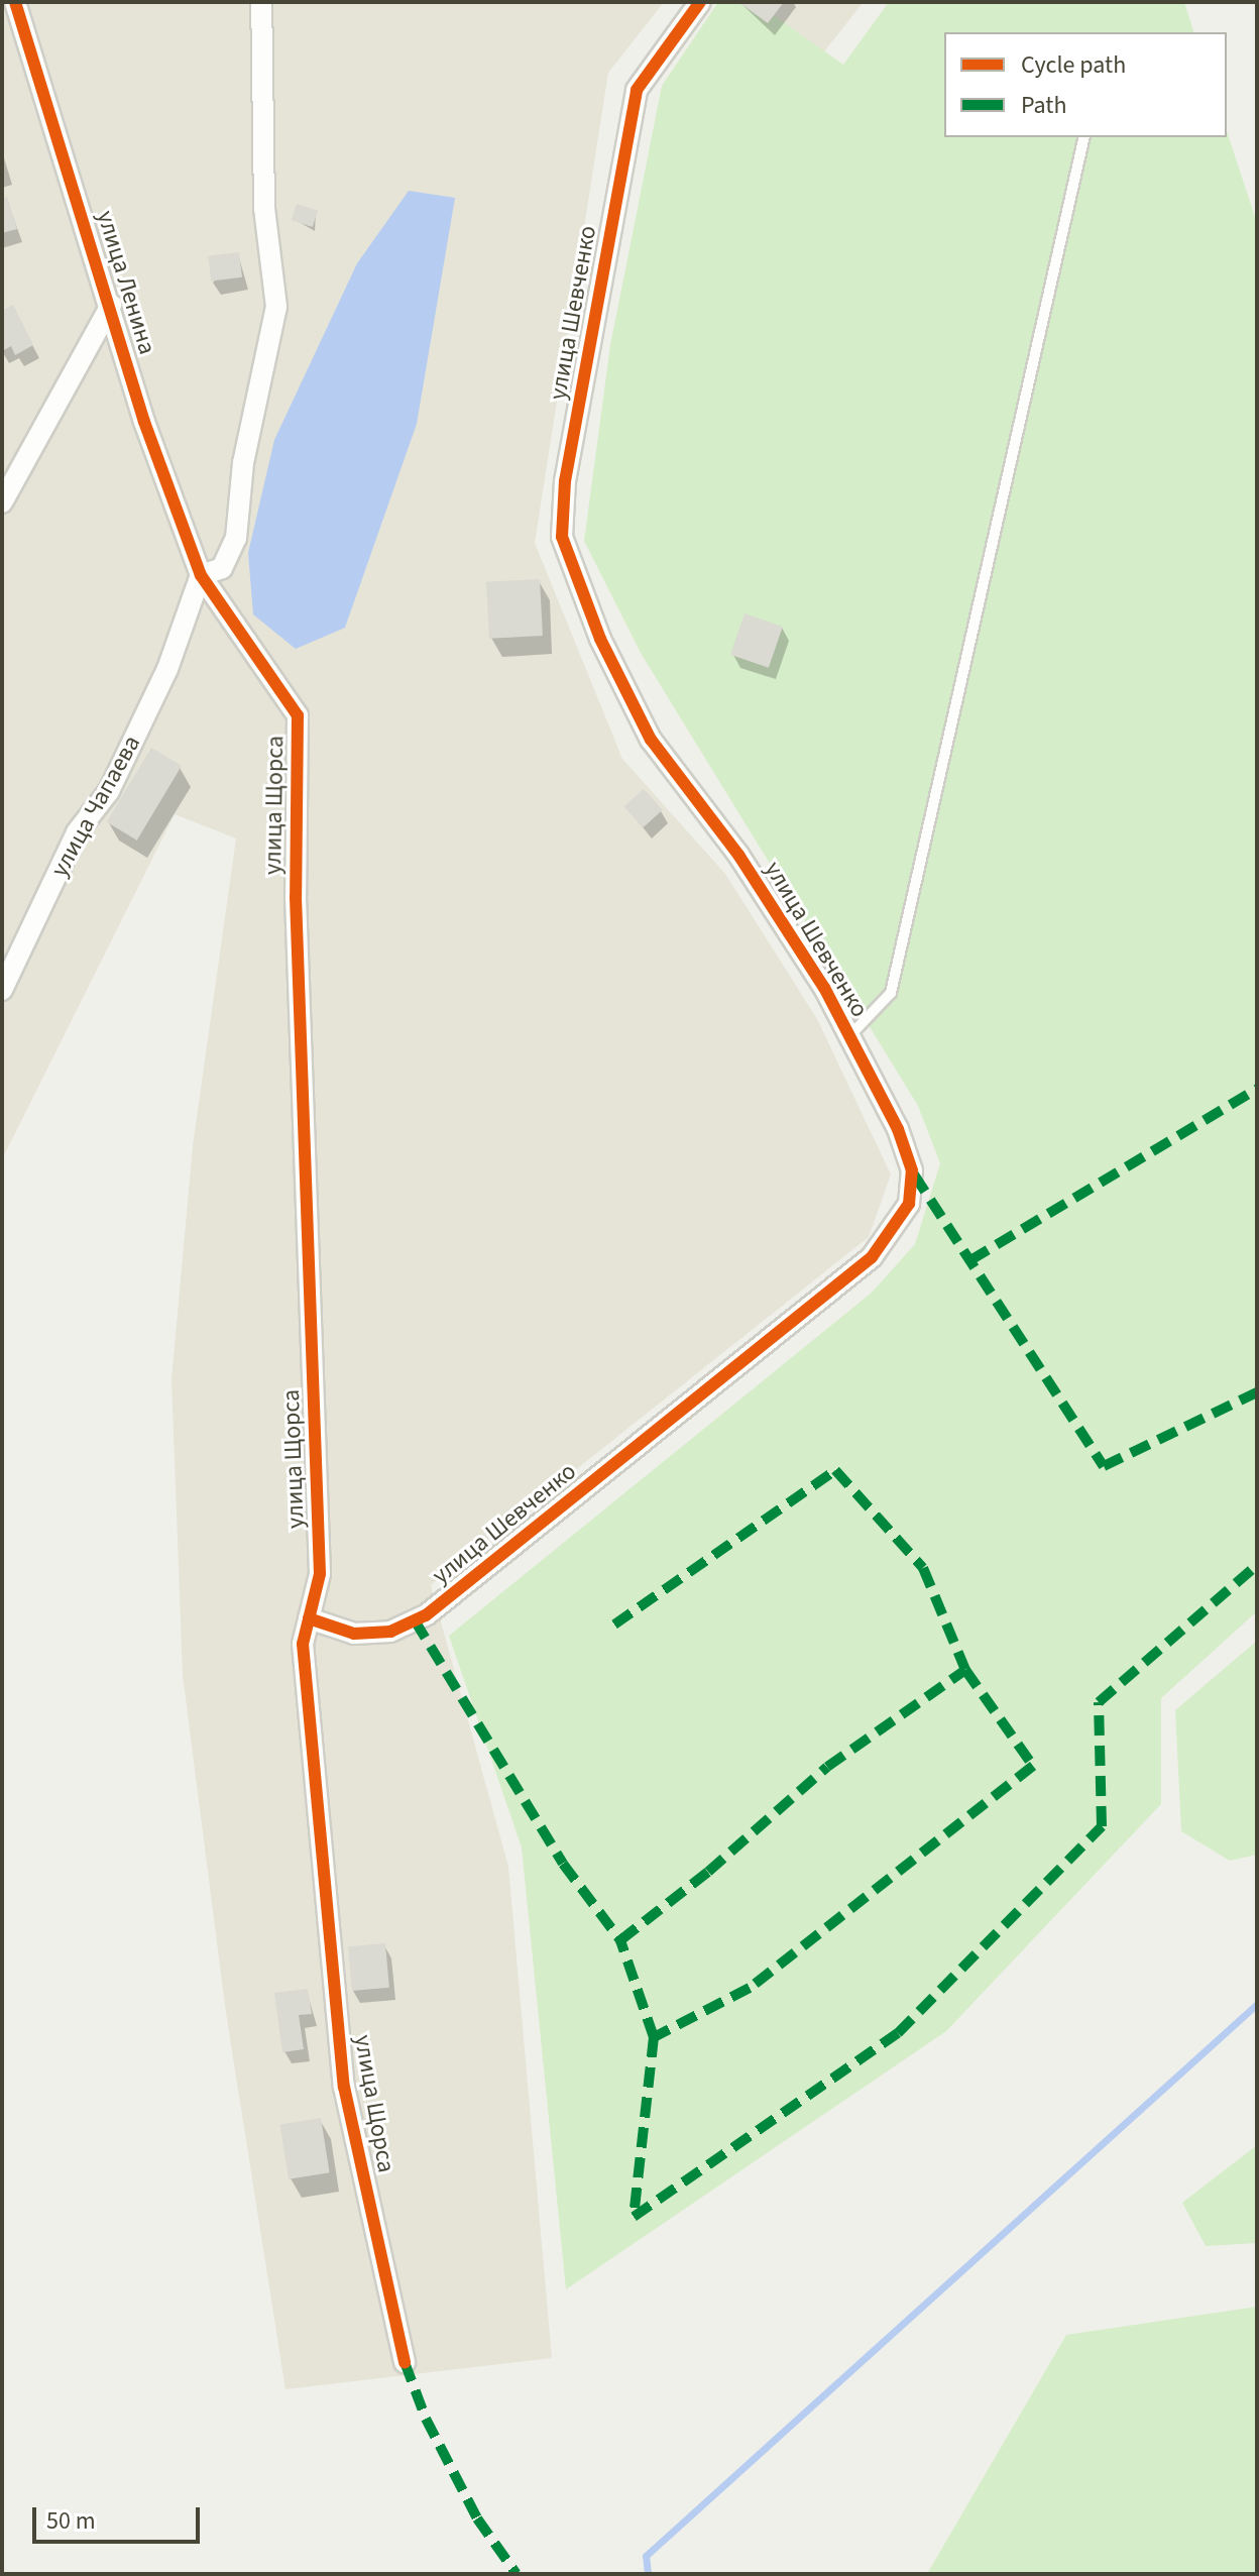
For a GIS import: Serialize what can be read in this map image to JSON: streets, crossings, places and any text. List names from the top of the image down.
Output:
{
  "streets": {
    "street": [
      "улица Ленина",
      "улица Шевченко",
      "улица Щорса",
      "улица Чапаева"
    ]
  },
  "crossings": [
    ["улица Ленина", "улица Щорса"],
    ["улица Ленина", "улица Чапаева"],
    ["улица Шевченко", "улица Щорса"],
    ["улица Щорса", "улица Чапаева"]
  ],
  "legend": ["Cycle path", "Path"],
  "scale_bar": "50 m"
}
